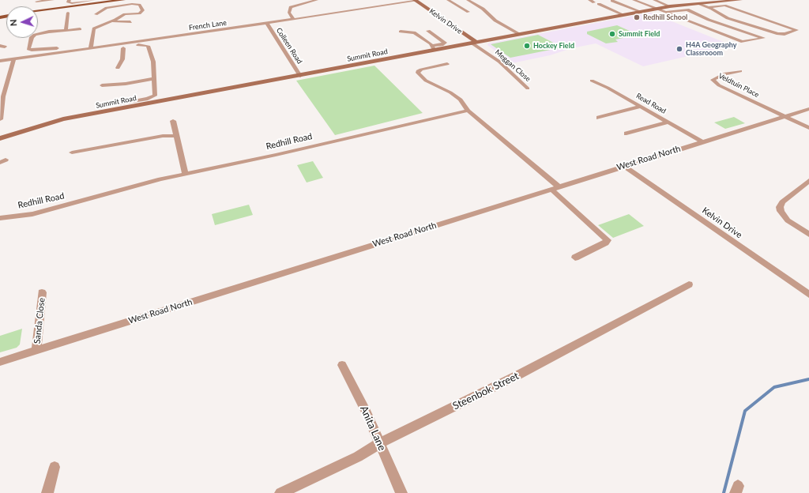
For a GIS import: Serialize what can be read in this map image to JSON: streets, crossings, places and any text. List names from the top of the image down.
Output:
{
  "streets": {
    "main road": ["Kelvin Drive", "Summit Road"],
    "street": [
      "French Lane",
      "Colleen Road",
      "Meggan Close",
      "Veldtuin Place",
      "Read Road",
      "Redhill Road",
      "West Road North",
      "Sanda Close",
      "Steenbok Street",
      "Anita Lane"
    ]
  },
  "crossings": [
    ["Kelvin Drive", "French Lane"],
    ["Kelvin Drive", "Summit Road"],
    ["Kelvin Drive", "Meggan Close"],
    ["Kelvin Drive", "West Road North"],
    ["French Lane", "Colleen Road"],
    ["Colleen Road", "Summit Road"],
    ["Summit Road", "Meggan Close"],
    ["Veldtuin Place", "West Road North"],
    ["Read Road", "West Road North"],
    ["West Road North", "Sanda Close"],
    ["Steenbok Street", "Anita Lane"]
  ],
  "places": [
    "Redhill School",
    "Summit Field",
    "Hockey Field",
    "H4A Geography Classrooom"
  ],
  "north": "left"
}
